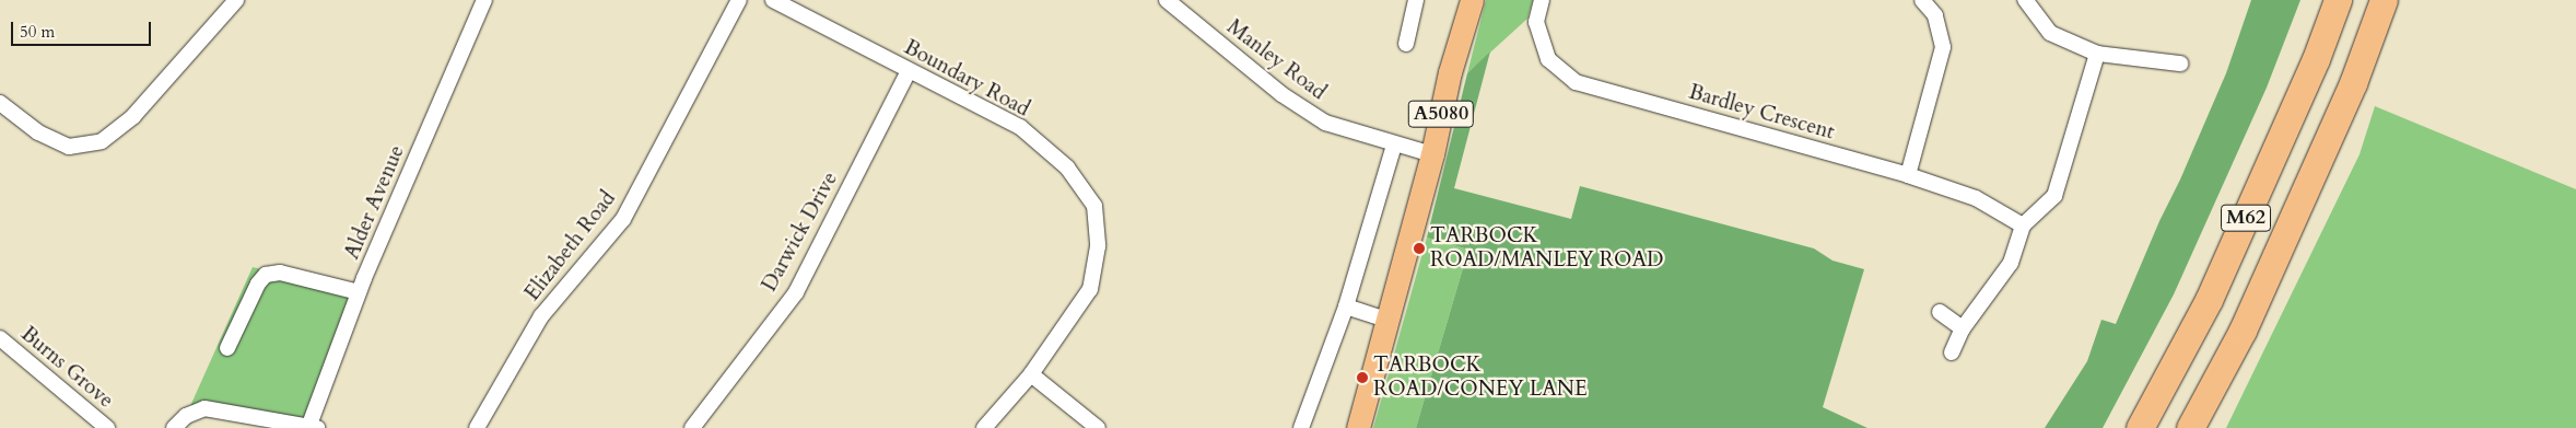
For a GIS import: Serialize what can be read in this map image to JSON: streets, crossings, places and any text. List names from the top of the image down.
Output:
{
  "streets": {
    "highway": ["M62"],
    "main road": ["A5080"],
    "street": [
      "Manley Road",
      "Boundary Road",
      "Bardley Crescent",
      "Alder Avenue",
      "Darwick Drive",
      "Elizabeth Road",
      "Burns Grove"
    ]
  },
  "crossings": [
    ["Manley Road", "A5080"],
    ["Boundary Road", "Darwick Drive"]
  ],
  "places": ["TARBOCK ROAD/MANLEY ROAD", "TARBOCK ROAD/CONEY LANE"],
  "scale_bar": "50 m"
}
